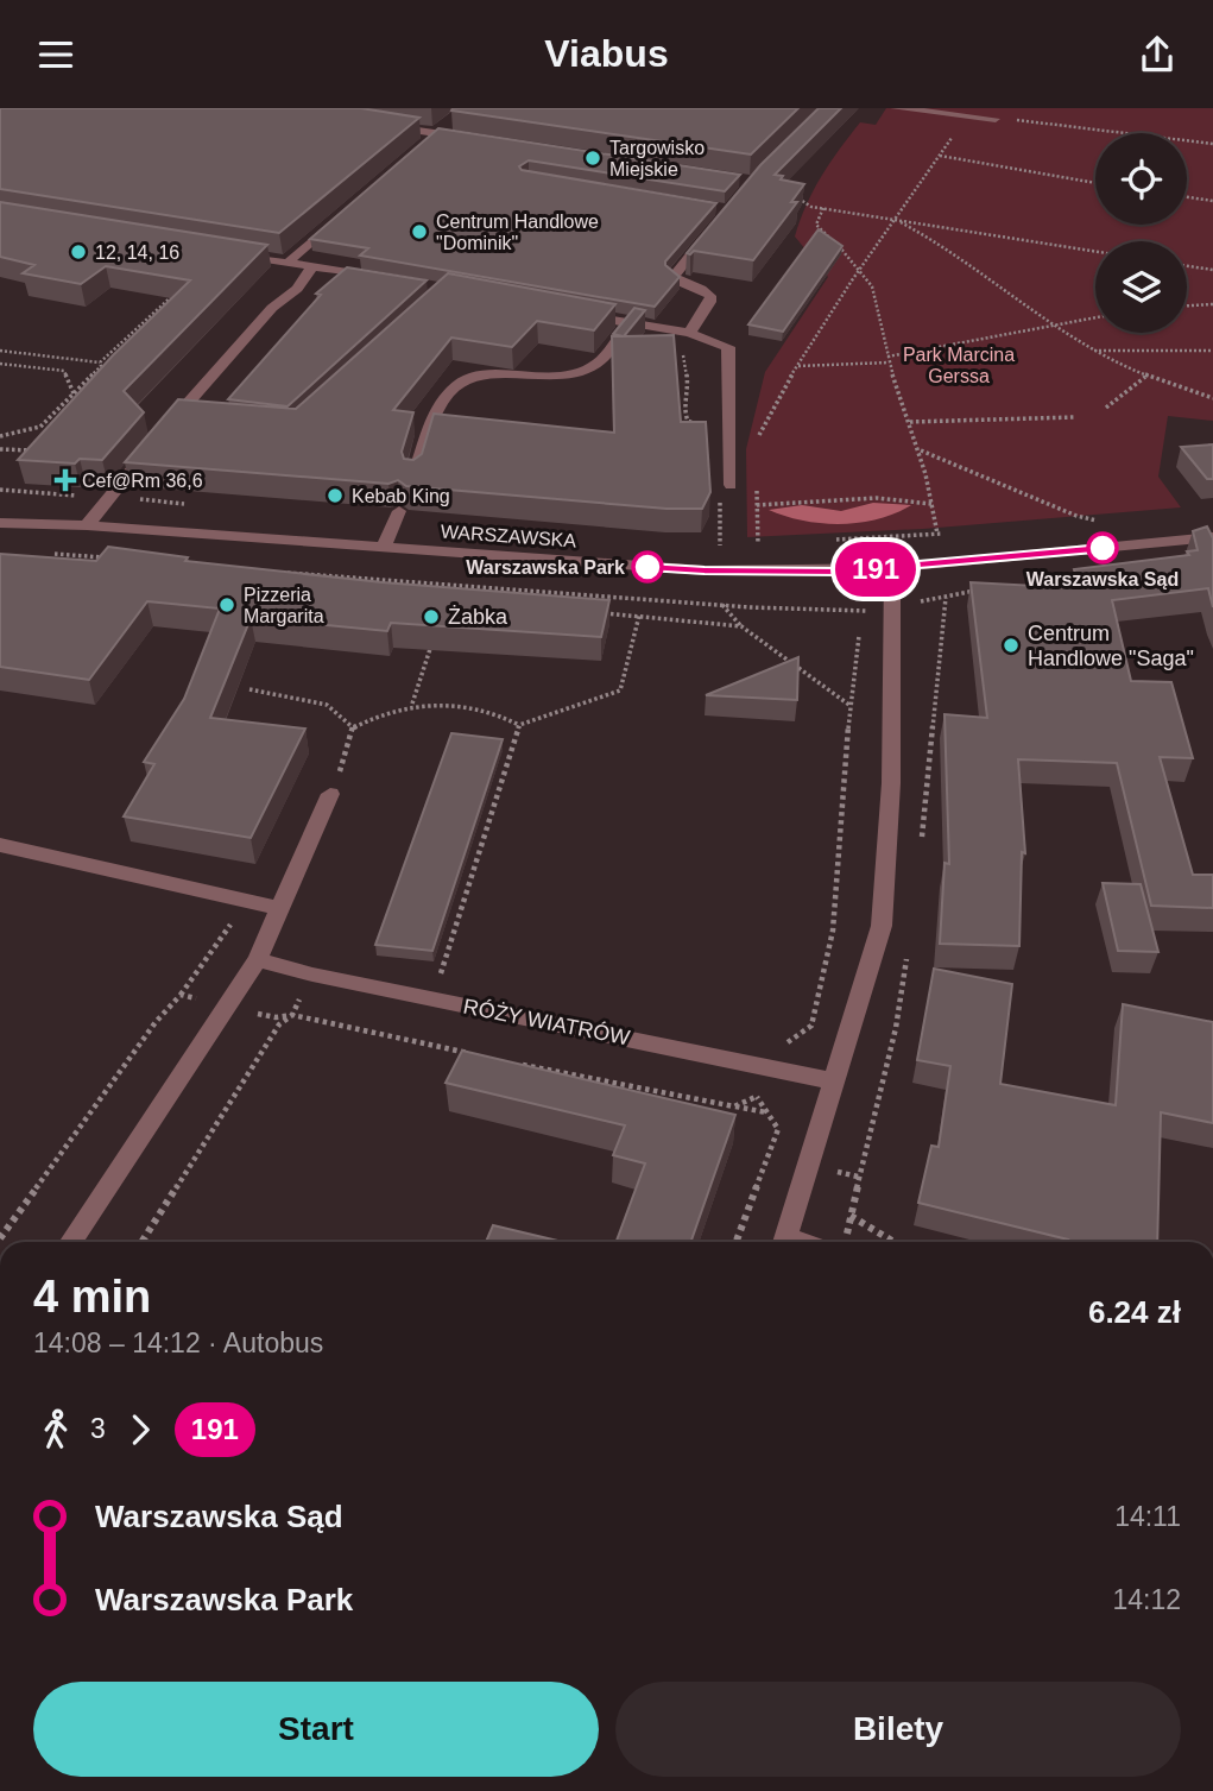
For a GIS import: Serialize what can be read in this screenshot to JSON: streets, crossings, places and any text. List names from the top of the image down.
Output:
{
  "streets": {
    "street": ["WARSZAWSKA", "RÓŻY WIATRÓW"]
  },
  "parks": ["Park Marcina Gerssa"],
  "places": {
    "other": [
      "Targowisko Miejskie",
      "Centrum Handlowe \"Dominik\"",
      "12, 14, 16",
      "Kebab King",
      "Warszawska Sąd",
      "Warszawska Park",
      "Pizzeria Margarita",
      "Żabka",
      "Centrum Handlowe \"Saga\""
    ],
    "health": ["Cef@Rm 36,6"]
  },
  "lines": ["bus line 191"],
  "page": {
    "header": "Viabus",
    "on_map": "191",
    "heading": ["4 min", "14:08 – 14:12 · Autobus", "6.24 zł"],
    "legs": ["3", "191"],
    "list": [
      {
        "name": "Warszawska Sąd",
        "value": "14:11"
      },
      {
        "name": "Warszawska Park",
        "value": "14:12"
      }
    ],
    "buttons": ["Start", "Bilety"]
  }
}
